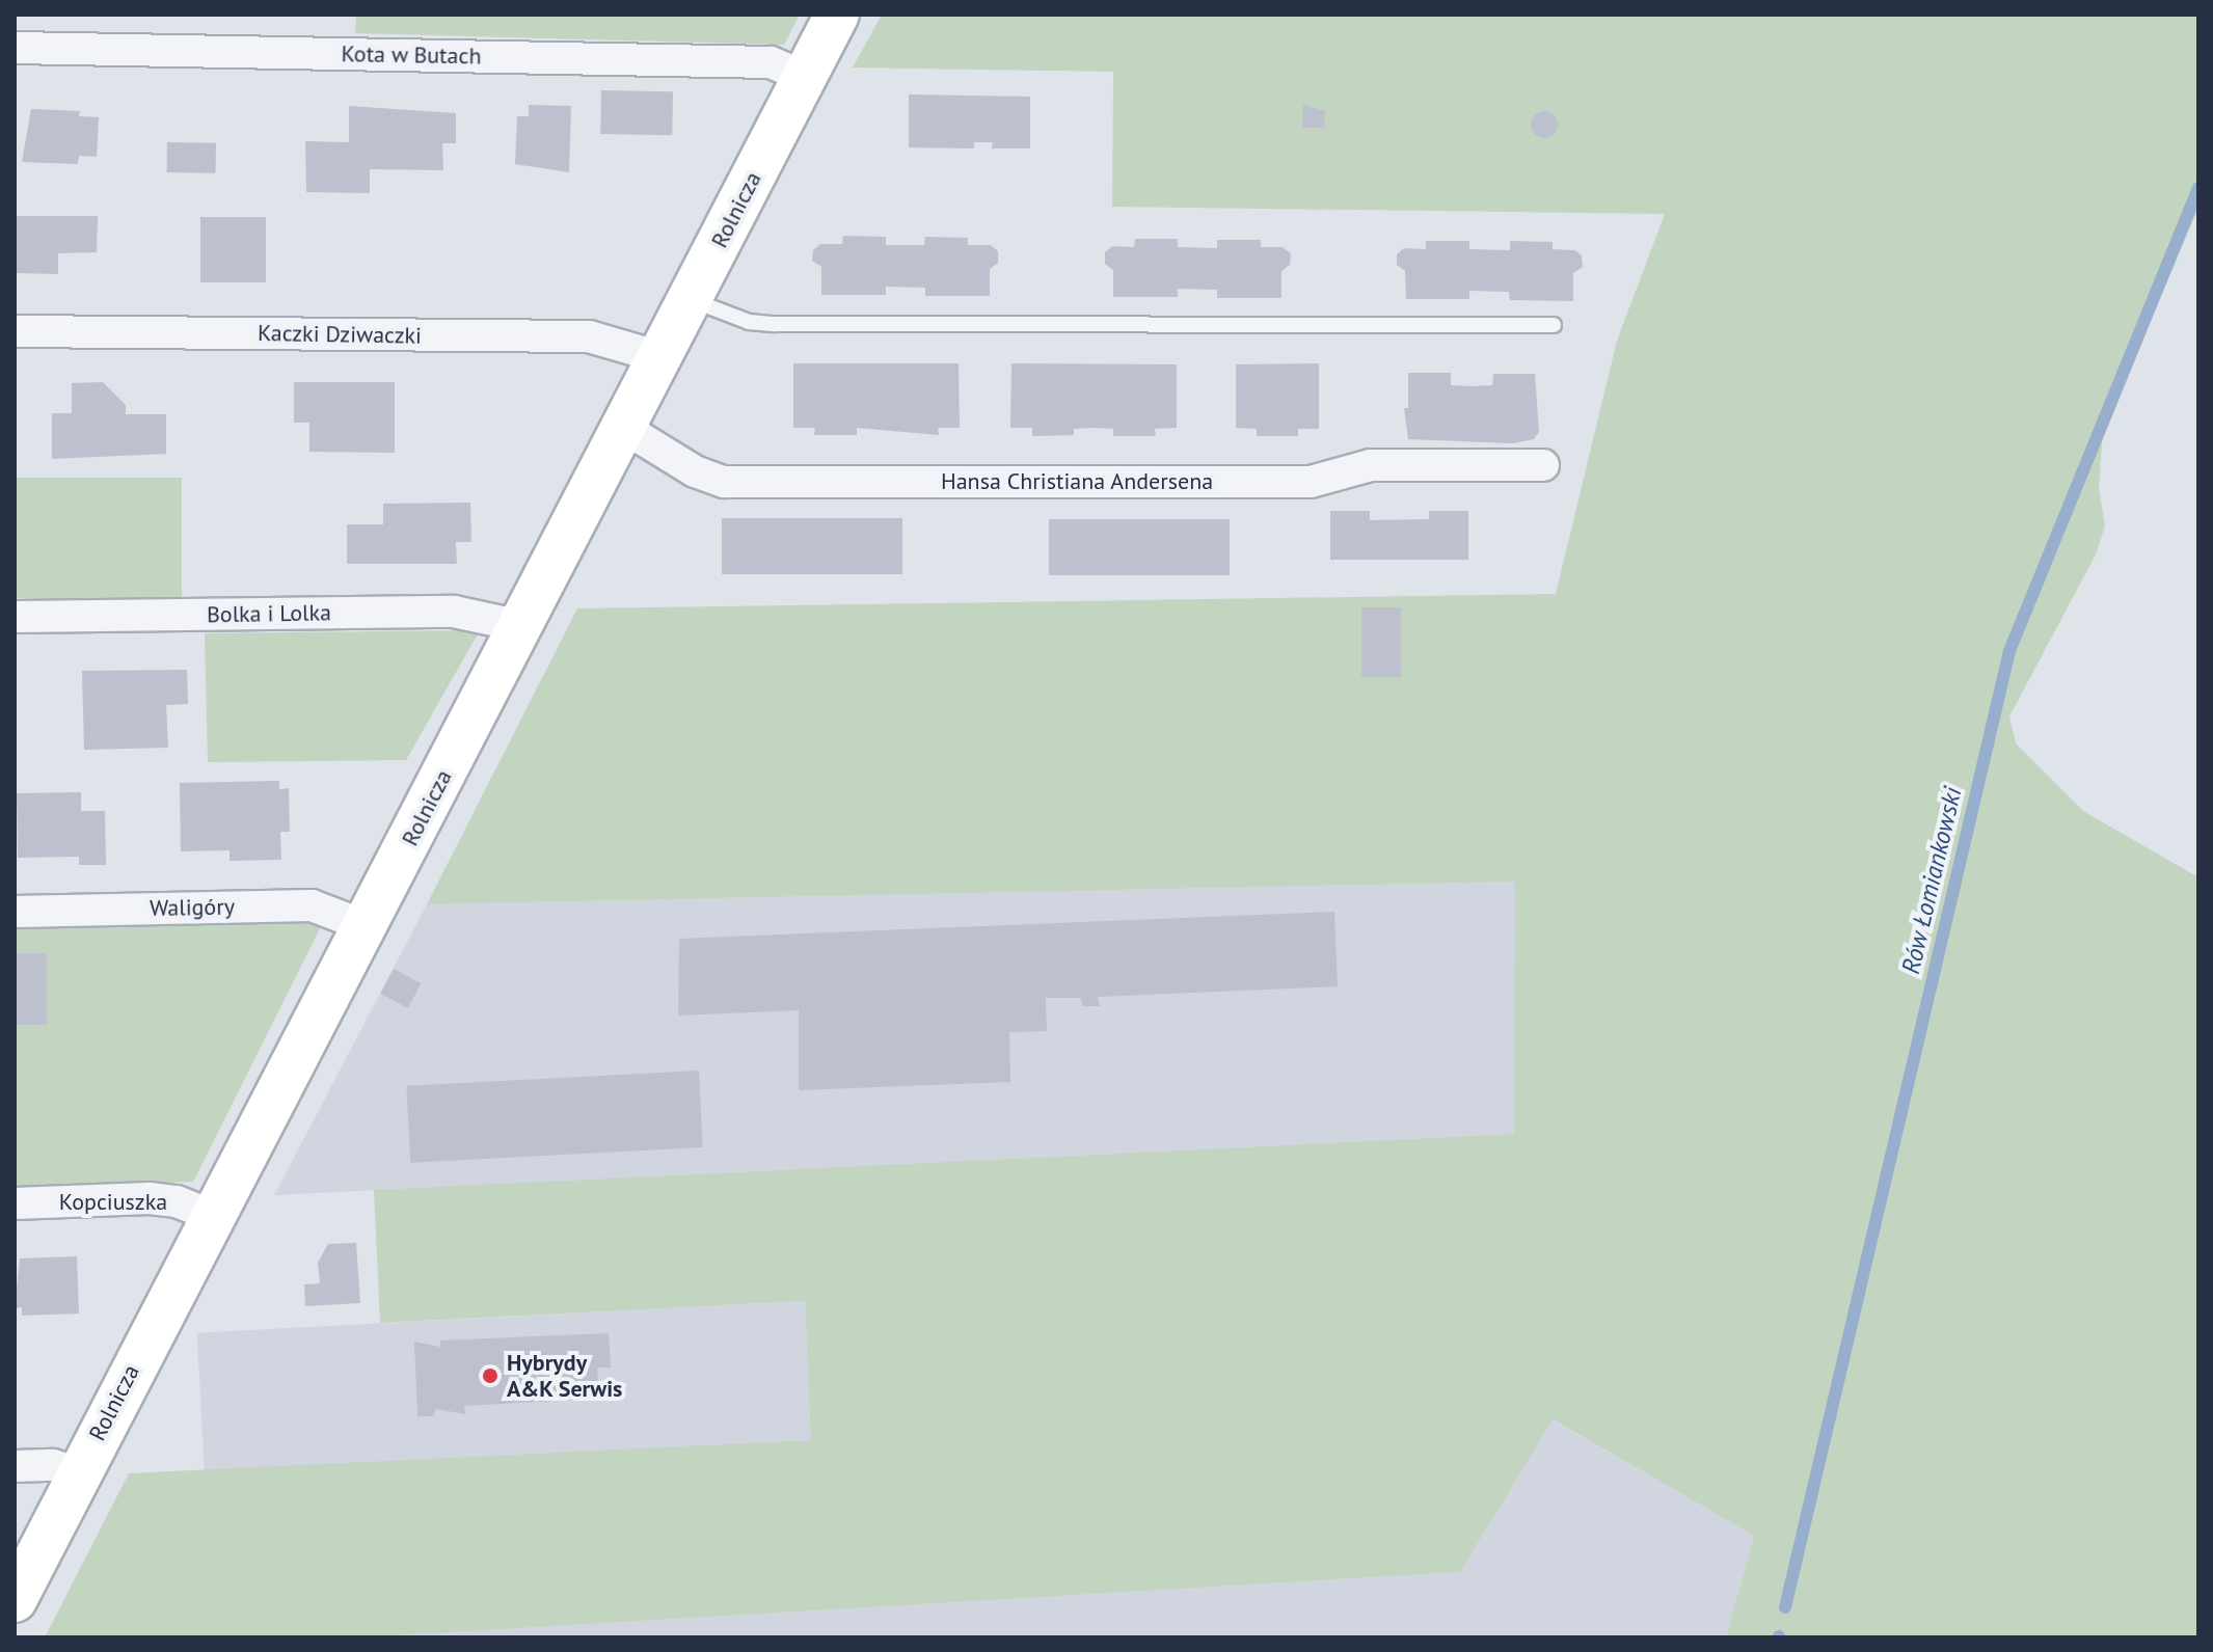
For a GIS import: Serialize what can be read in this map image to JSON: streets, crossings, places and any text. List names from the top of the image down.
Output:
{
  "streets": {
    "street": [
      "Kota w Butach",
      "Rolnicza",
      "Kaczki Dziwaczki",
      "Hansa Christiana Andersena",
      "Bolka i Lolka",
      "Waligóry",
      "Kopciuszka"
    ]
  },
  "crossings": [
    ["Kota w Butach", "Rolnicza"],
    ["Rolnicza", "Kaczki Dziwaczki"],
    ["Rolnicza", "Hansa Christiana Andersena"],
    ["Rolnicza", "Bolka i Lolka"],
    ["Rolnicza", "Waligóry"],
    ["Rolnicza", "Kopciuszka"]
  ],
  "water": ["Rów Łomiankowski"],
  "places": ["Hybrydy A&K Serwis"]
}
